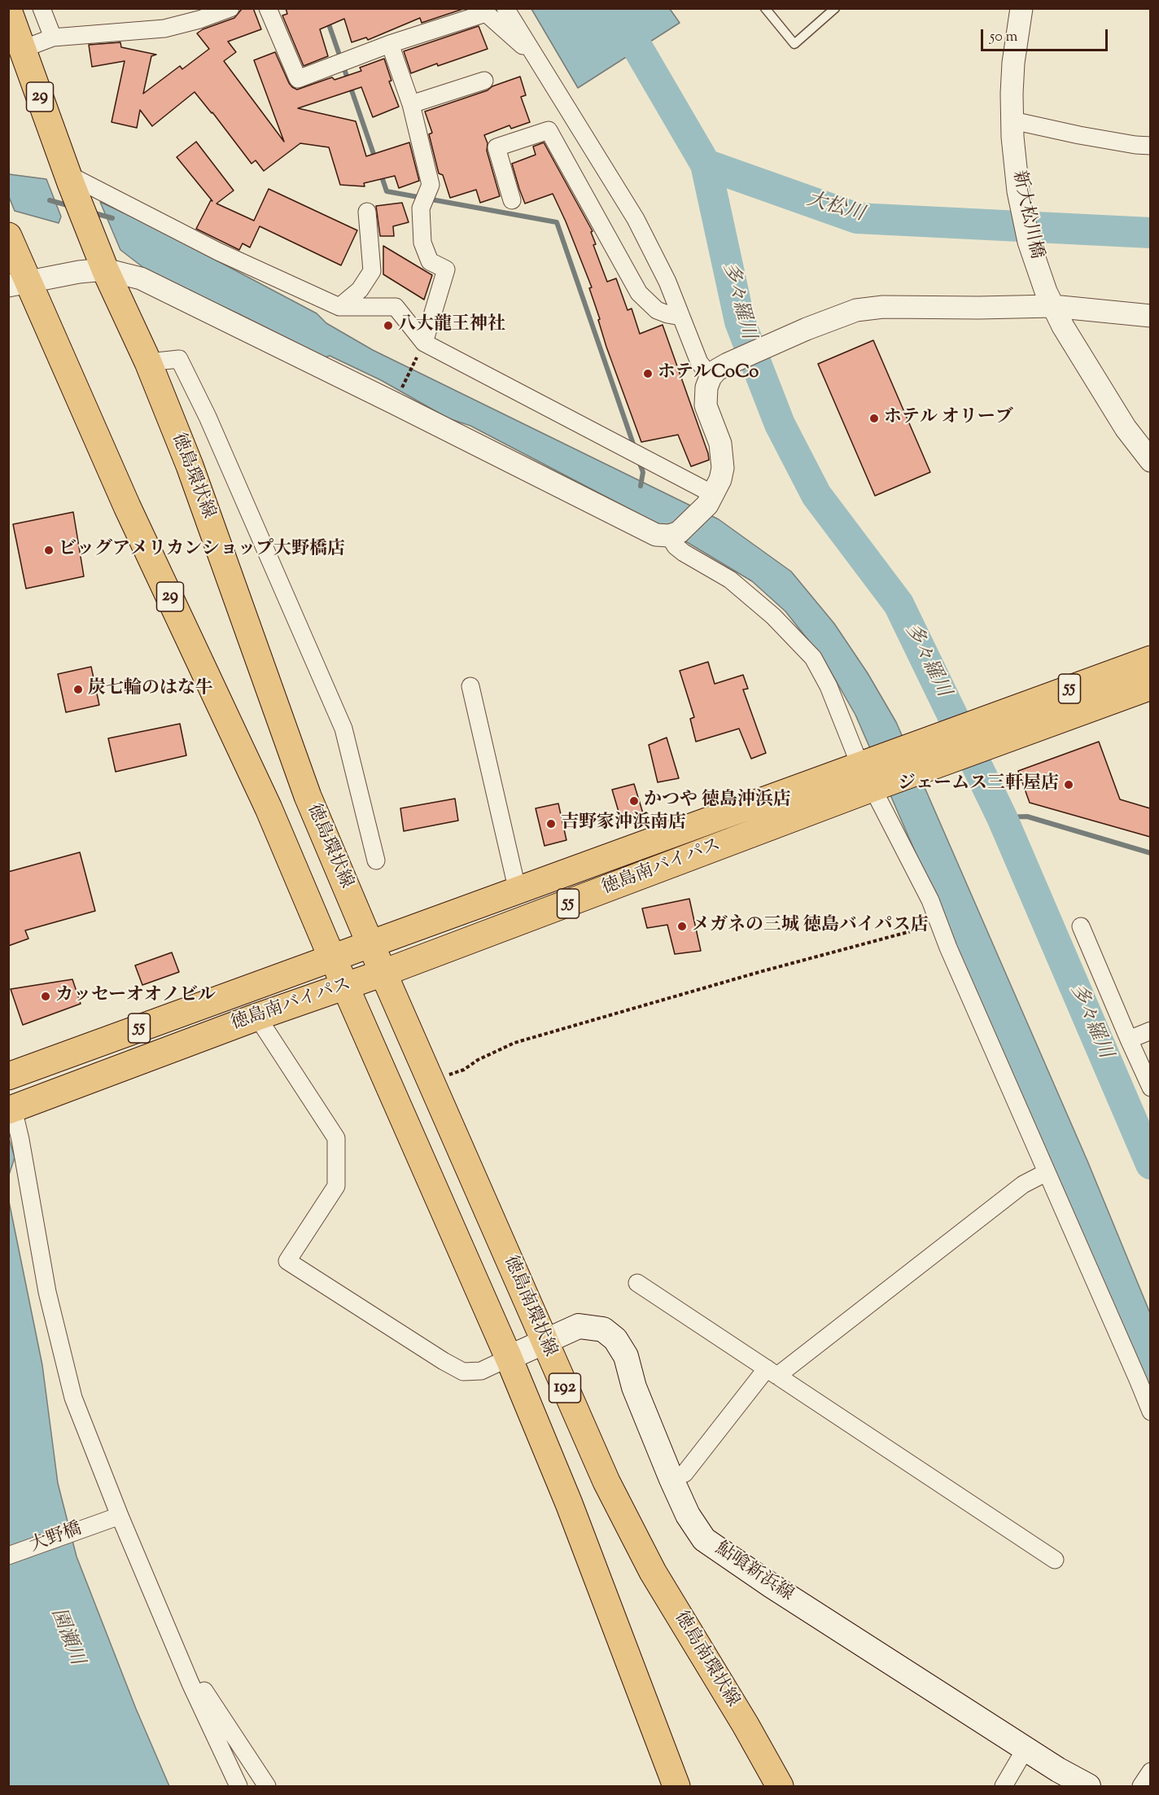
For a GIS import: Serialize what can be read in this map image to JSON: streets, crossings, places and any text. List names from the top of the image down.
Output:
{
  "streets": {
    "main road": [
      "29",
      "徳島環状線",
      "55",
      "徳島南バイパス",
      "徳島南環状線",
      "192",
      "鮎喰新浜線"
    ],
    "street": ["新大松川橋", "大野橋"]
  },
  "crossings": [
    ["29", "徳島南バイパス"],
    ["29", "192"],
    ["徳島環状線", "徳島南バイパス"],
    ["徳島環状線", "徳島南環状線"],
    ["徳島南バイパス", "徳島南環状線"],
    ["徳島南バイパス", "192"],
    ["徳島南環状線", "鮎喰新浜線"],
    ["192", "鮎喰新浜線"]
  ],
  "water": ["大松川", "多々羅川", "園瀬川"],
  "places": [
    "八大龍王神社",
    "ホテルCoCo",
    "ホテル オリーブ",
    "ビッグアメリカンショップ大野橋店",
    "炭七輪のはな牛",
    "ジェームス三軒屋店",
    "かつや 徳島沖浜店",
    "吉野家沖浜南店",
    "メガネの三城 徳島バイパス店",
    "カッセーオオノビル"
  ],
  "scale_bar": "50 m"
}
